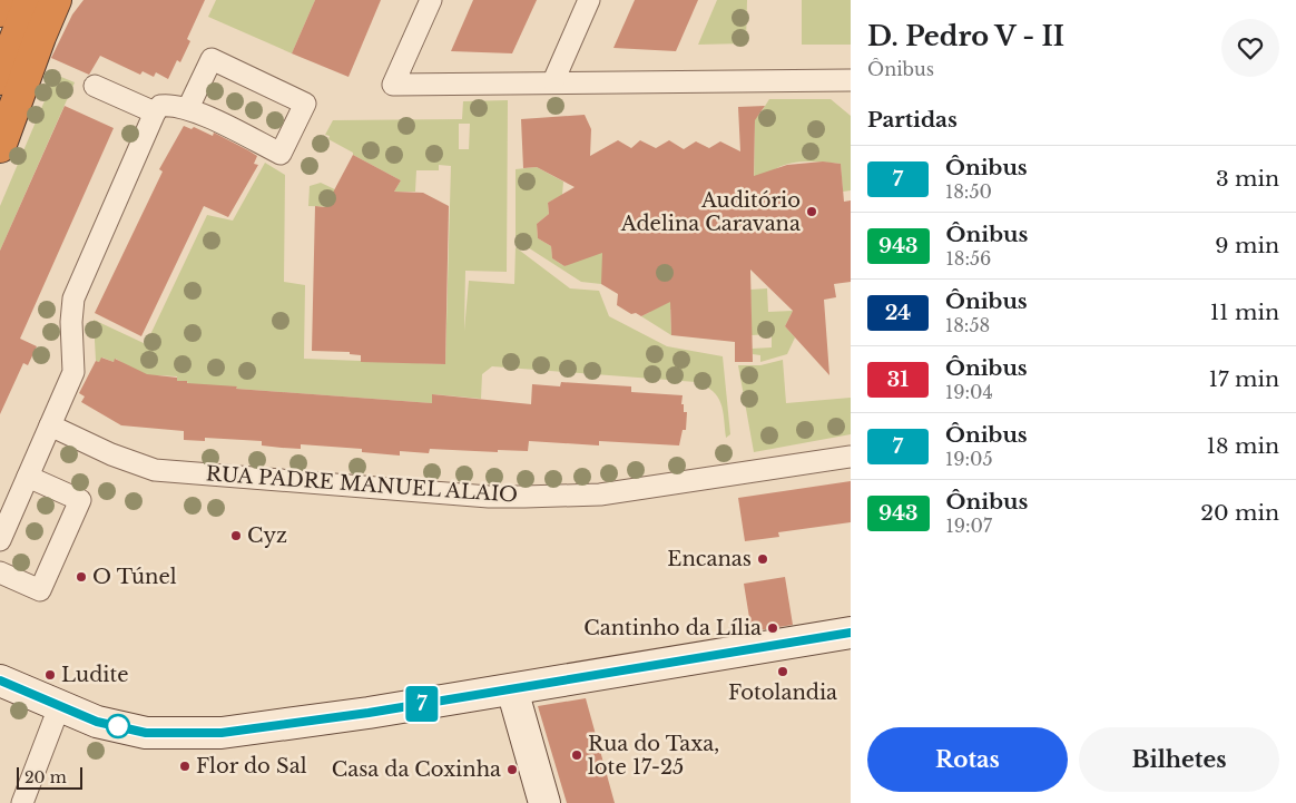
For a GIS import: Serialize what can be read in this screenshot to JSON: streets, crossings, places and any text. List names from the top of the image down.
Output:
{
  "streets": {
    "street": ["RUA PADRE MANUEL ALAIO"]
  },
  "places": [
    "Auditório Adelina Caravana",
    "Cyz",
    "Encanas",
    "O Túnel",
    "Cantinho da Lília",
    "Fotolandia",
    "Ludite",
    "Rua do Taxa, lote 17-25",
    "Flor do Sal",
    "Casa da Coxinha"
  ],
  "lines": ["bus line 7"],
  "scale_bar": "20 m",
  "page": {
    "on_map": "7",
    "heading": [
      ["D. Pedro V - II", "Ônibus"],
      "Partidas"
    ],
    "list": [
      {
        "mark": "7",
        "name": "Ônibus",
        "note": "18:50",
        "value": "3 min"
      },
      {
        "mark": "943",
        "name": "Ônibus",
        "note": "18:56",
        "value": "9 min"
      },
      {
        "mark": "24",
        "name": "Ônibus",
        "note": "18:58",
        "value": "11 min"
      },
      {
        "mark": "31",
        "name": "Ônibus",
        "note": "19:04",
        "value": "17 min"
      },
      {
        "mark": "7",
        "name": "Ônibus",
        "note": "19:05",
        "value": "18 min"
      },
      {
        "mark": "943",
        "name": "Ônibus",
        "note": "19:07",
        "value": "20 min"
      }
    ],
    "buttons": ["Rotas", "Bilhetes"],
    "scale": "20 m"
  }
}
